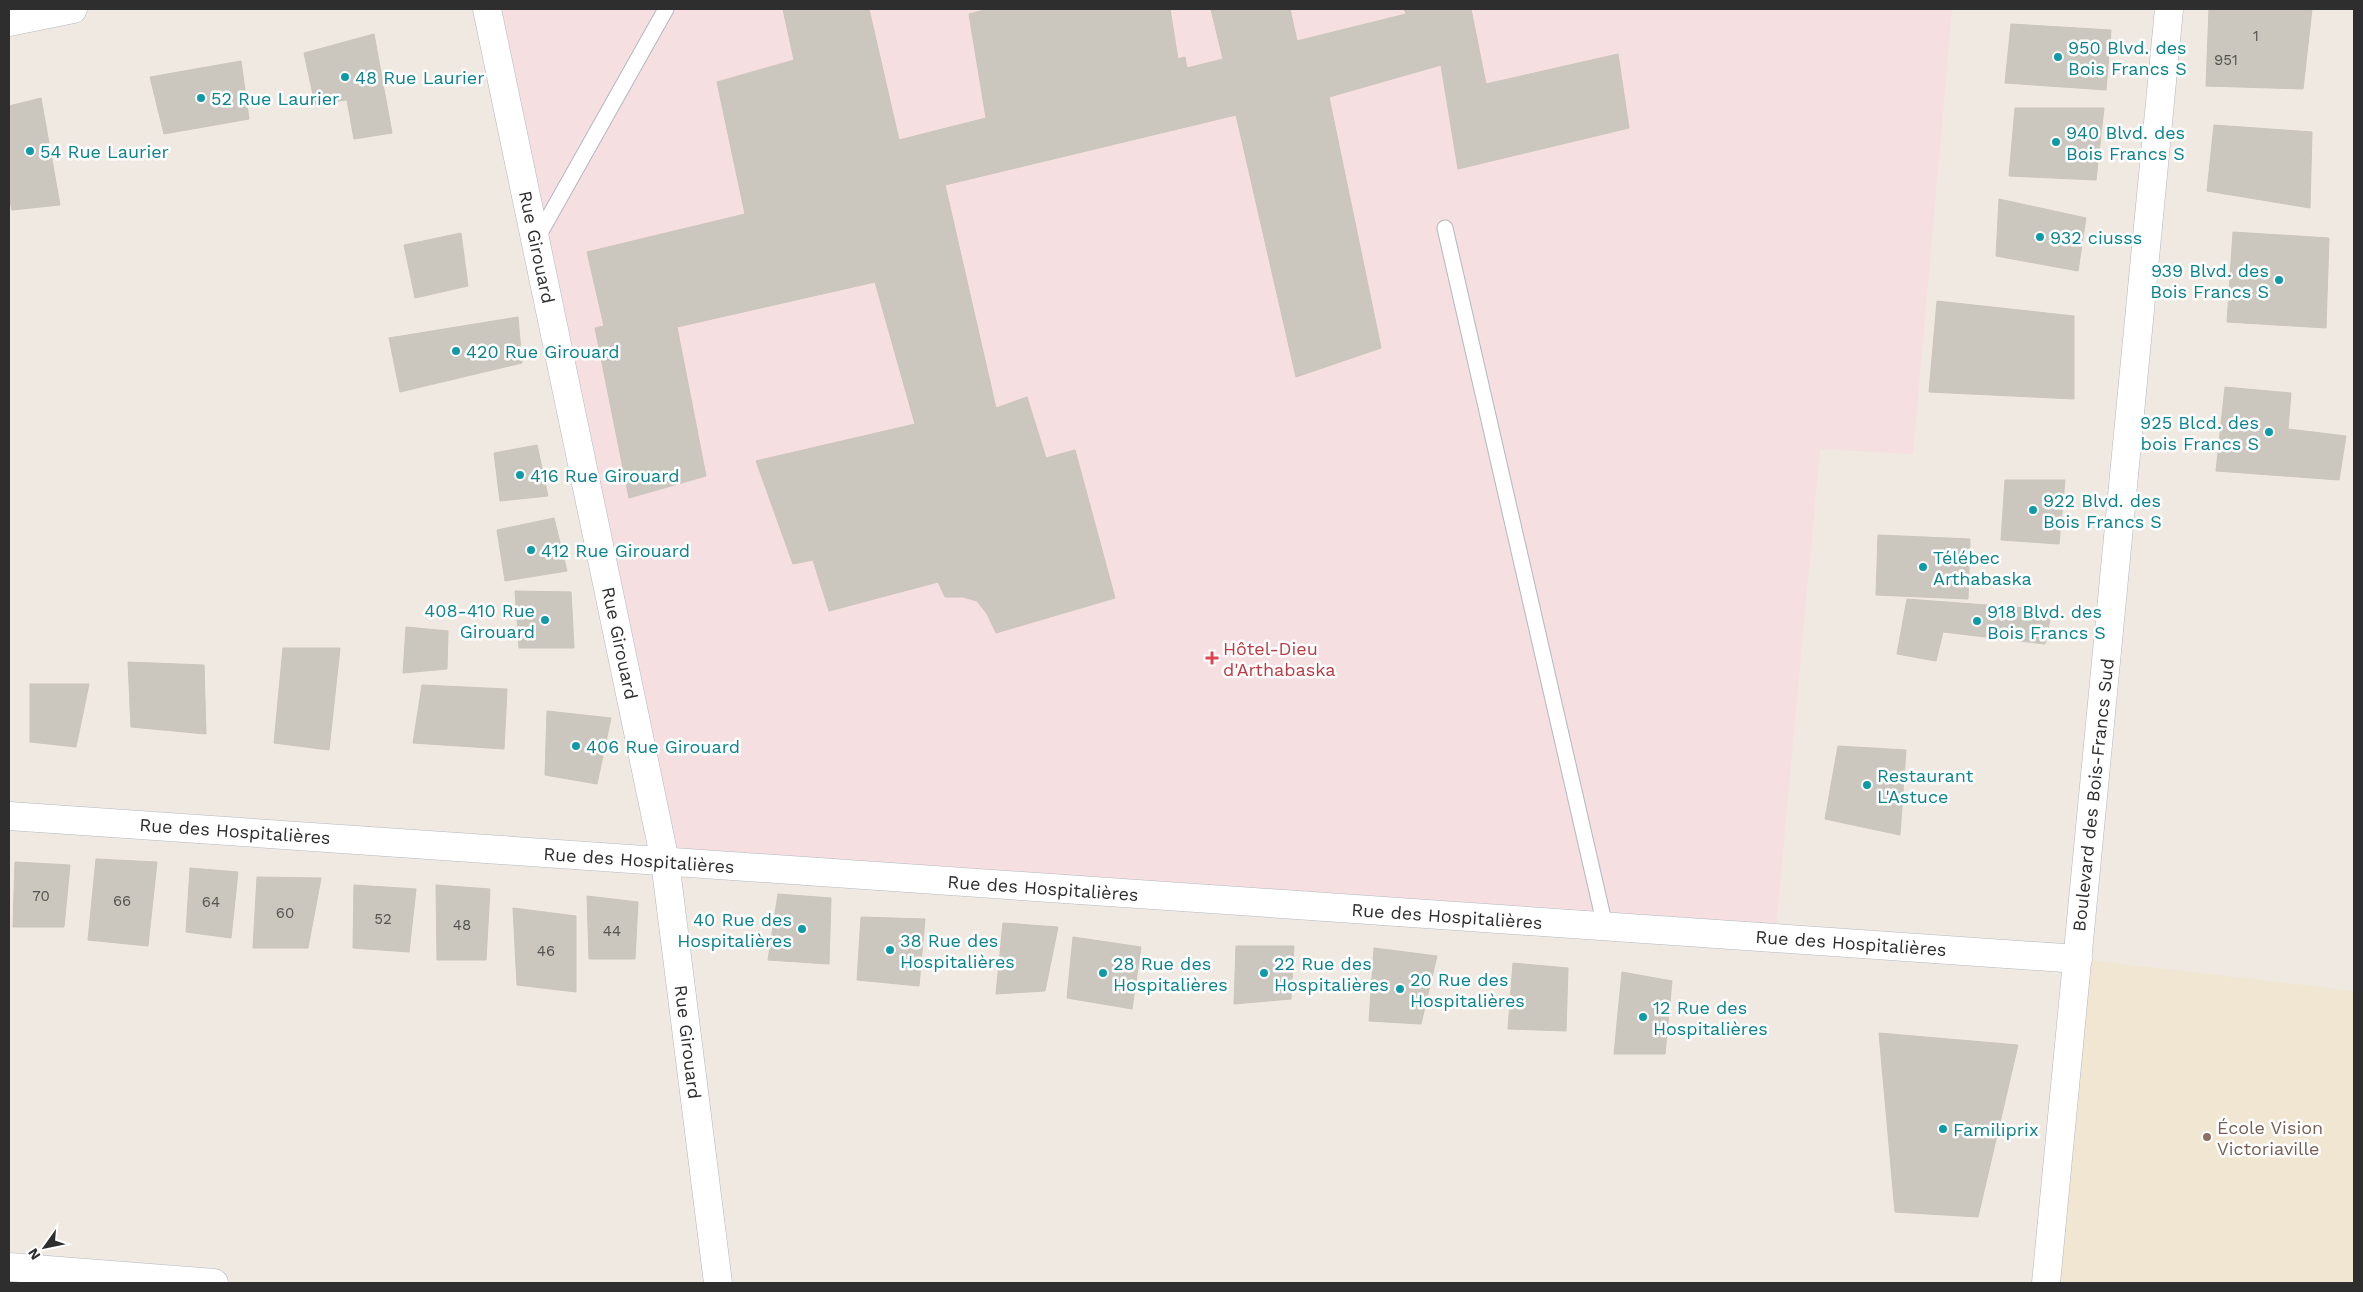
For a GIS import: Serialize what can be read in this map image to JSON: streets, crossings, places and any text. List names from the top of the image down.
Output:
{
  "streets": {
    "street": ["Rue Girouard", "Boulevard des Bois-Francs Sud", "Rue des Hospitalières"]
  },
  "crossings": [
    ["Rue Girouard", "Rue des Hospitalières"],
    ["Boulevard des Bois-Francs Sud", "Rue des Hospitalières"]
  ],
  "places": {
    "other": [
      "950 Blvd. des Bois Francs S",
      "48 Rue Laurier",
      "52 Rue Laurier",
      "940 Blvd. des Bois Francs S",
      "54 Rue Laurier",
      "932 ciusss",
      "939 Blvd. des Bois Francs S",
      "420 Rue Girouard",
      "925 Blcd. des bois Francs S",
      "416 Rue Girouard",
      "922 Blvd. des Bois Francs S",
      "412 Rue Girouard",
      "Télébec Arthabaska",
      "408-410 Rue Girouard",
      "918 Blvd. des Bois Francs S",
      "406 Rue Girouard",
      "Restaurant L'Astuce",
      "40 Rue des Hospitalières",
      "38 Rue des Hospitalières",
      "28 Rue des Hospitalières",
      "22 Rue des Hospitalières",
      "20 Rue des Hospitalières",
      "12 Rue des Hospitalières",
      "Familiprix",
      "École Vision Victoriaville"
    ],
    "health": ["Hôtel-Dieu d'Arthabaska"]
  },
  "house_numbers": [
    "1",
    "951",
    "70",
    "66",
    "64",
    "60",
    "52",
    "48",
    "44",
    "46"
  ],
  "north": "bottom left"
}
